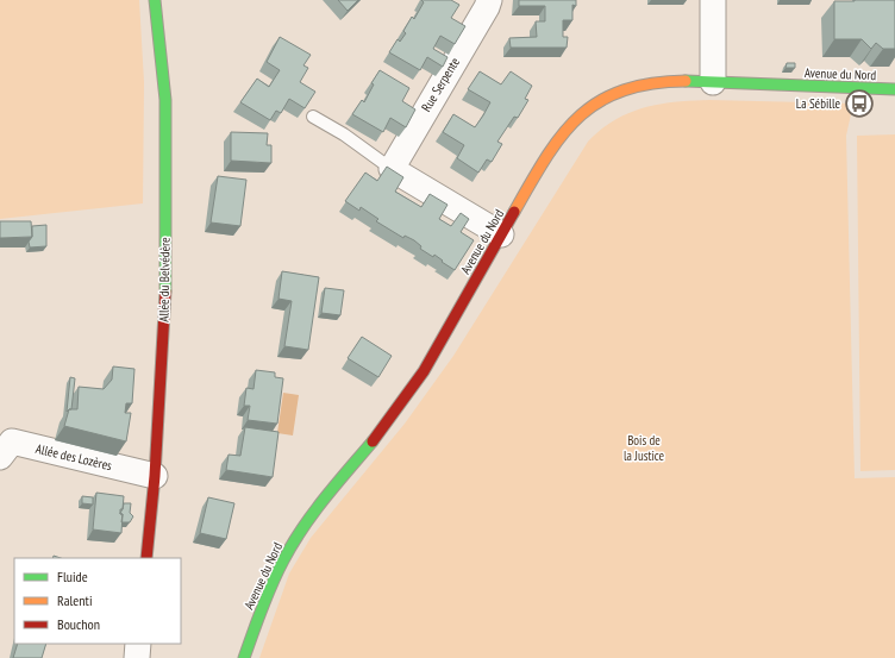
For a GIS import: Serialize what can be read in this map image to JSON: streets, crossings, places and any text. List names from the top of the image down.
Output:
{
  "streets": {
    "street": [
      "Avenue du Nord",
      "Rue Serpente",
      "Allée du Belvédère",
      "Allée des Lozères"
    ]
  },
  "crossings": [
    ["Allée du Belvédère", "Allée des Lozères"]
  ],
  "parks": ["Bois de la Justice"],
  "places": {
    "bus stop": ["La Sébille"]
  },
  "legend": ["Fluide", "Ralenti", "Bouchon"]
}
